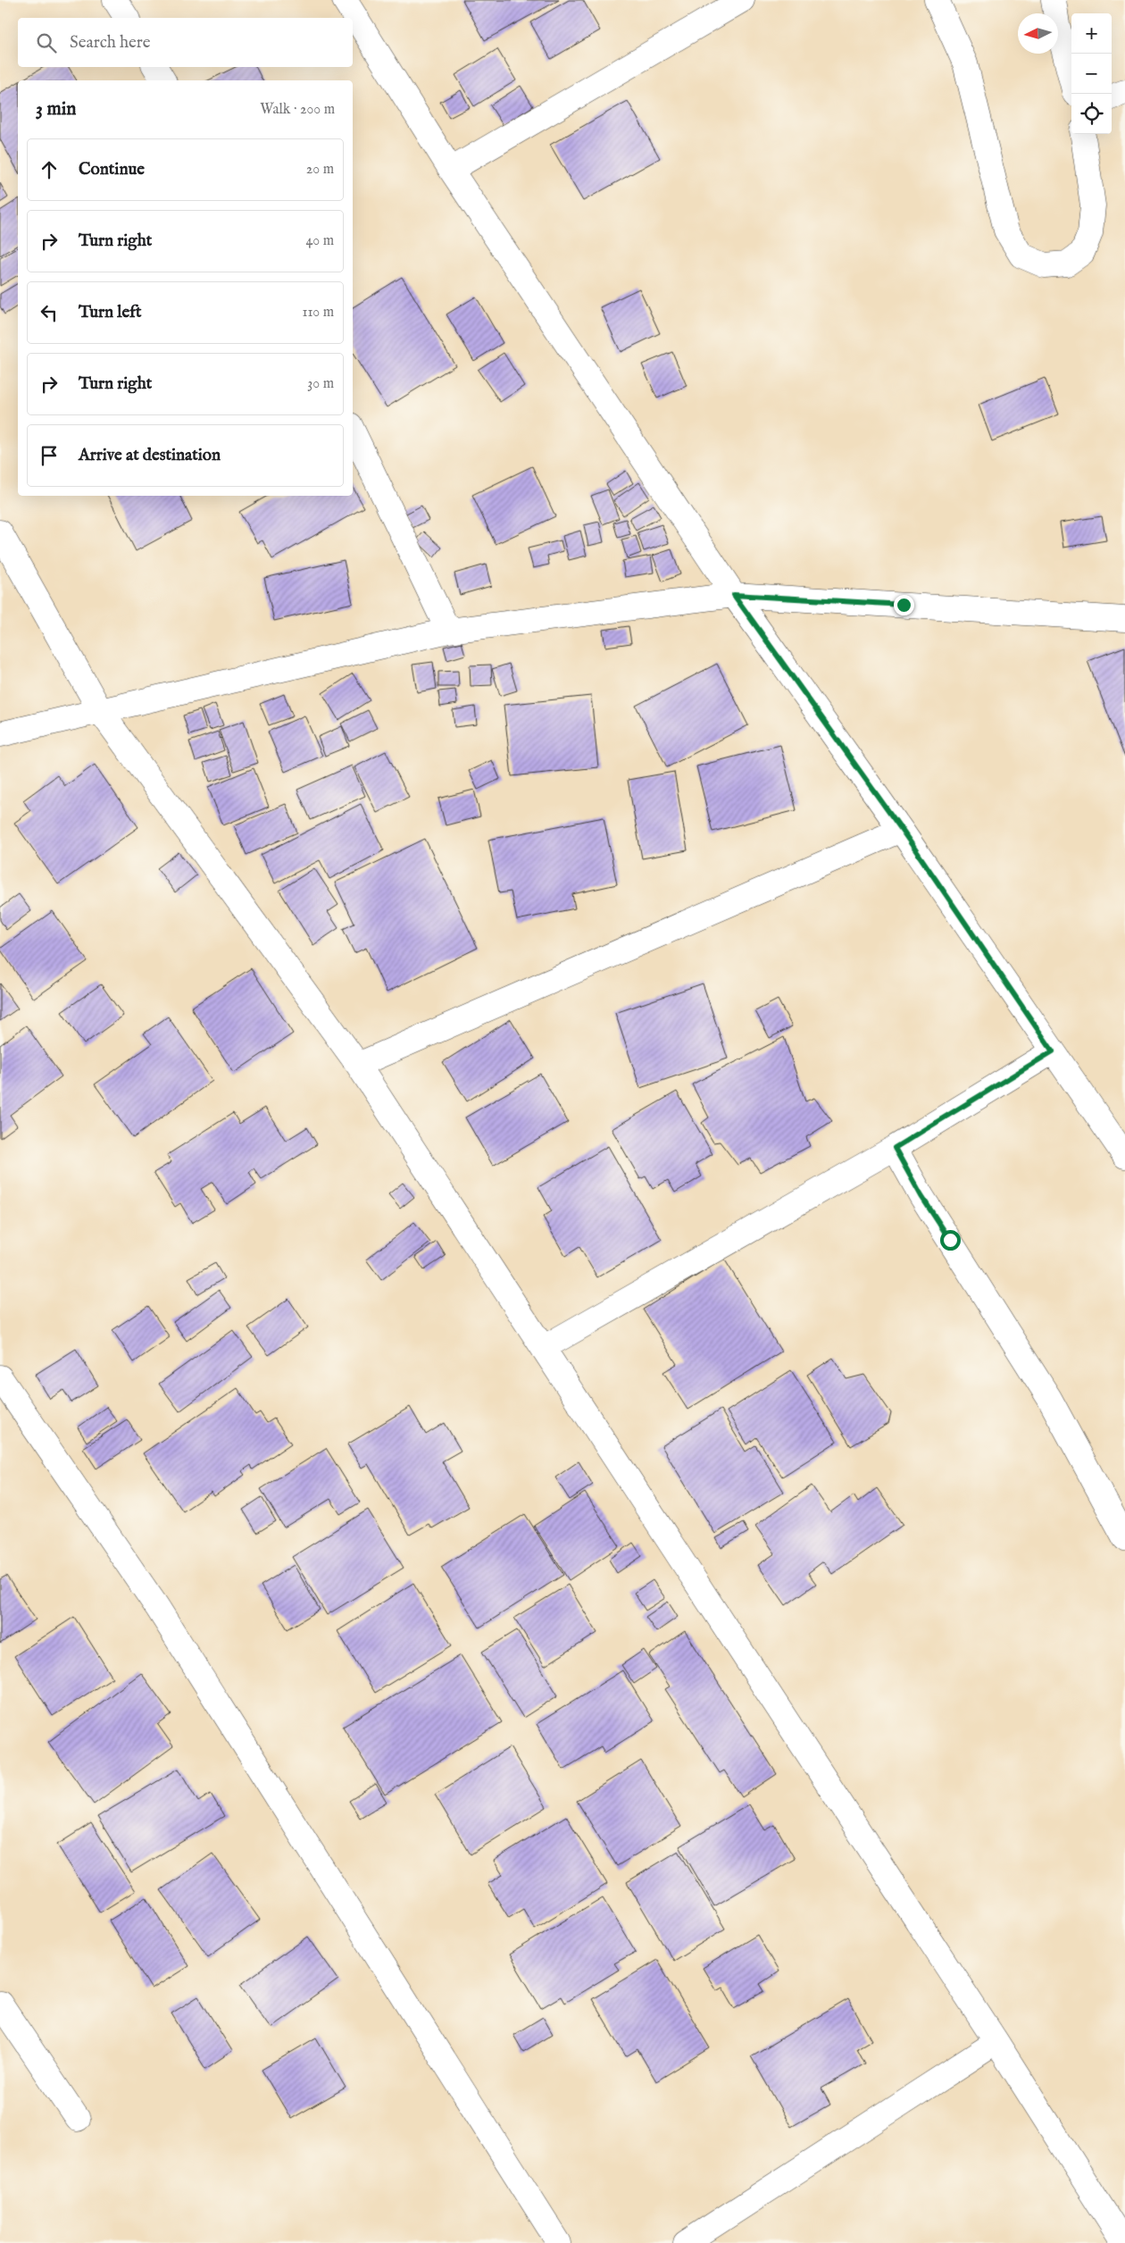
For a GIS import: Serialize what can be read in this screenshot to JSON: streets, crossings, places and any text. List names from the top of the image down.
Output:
{
  "north": "left",
  "page": {
    "map_buttons": ["+", "−"],
    "search": "Search here",
    "heading": ["3 min", "Walk · 200 m"],
    "list": [
      ["Continue", "20 m"],
      ["Turn right", "40 m"],
      ["Turn left", "110 m"],
      ["Turn right", "30 m"],
      "Arrive at destination"
    ]
  }
}
